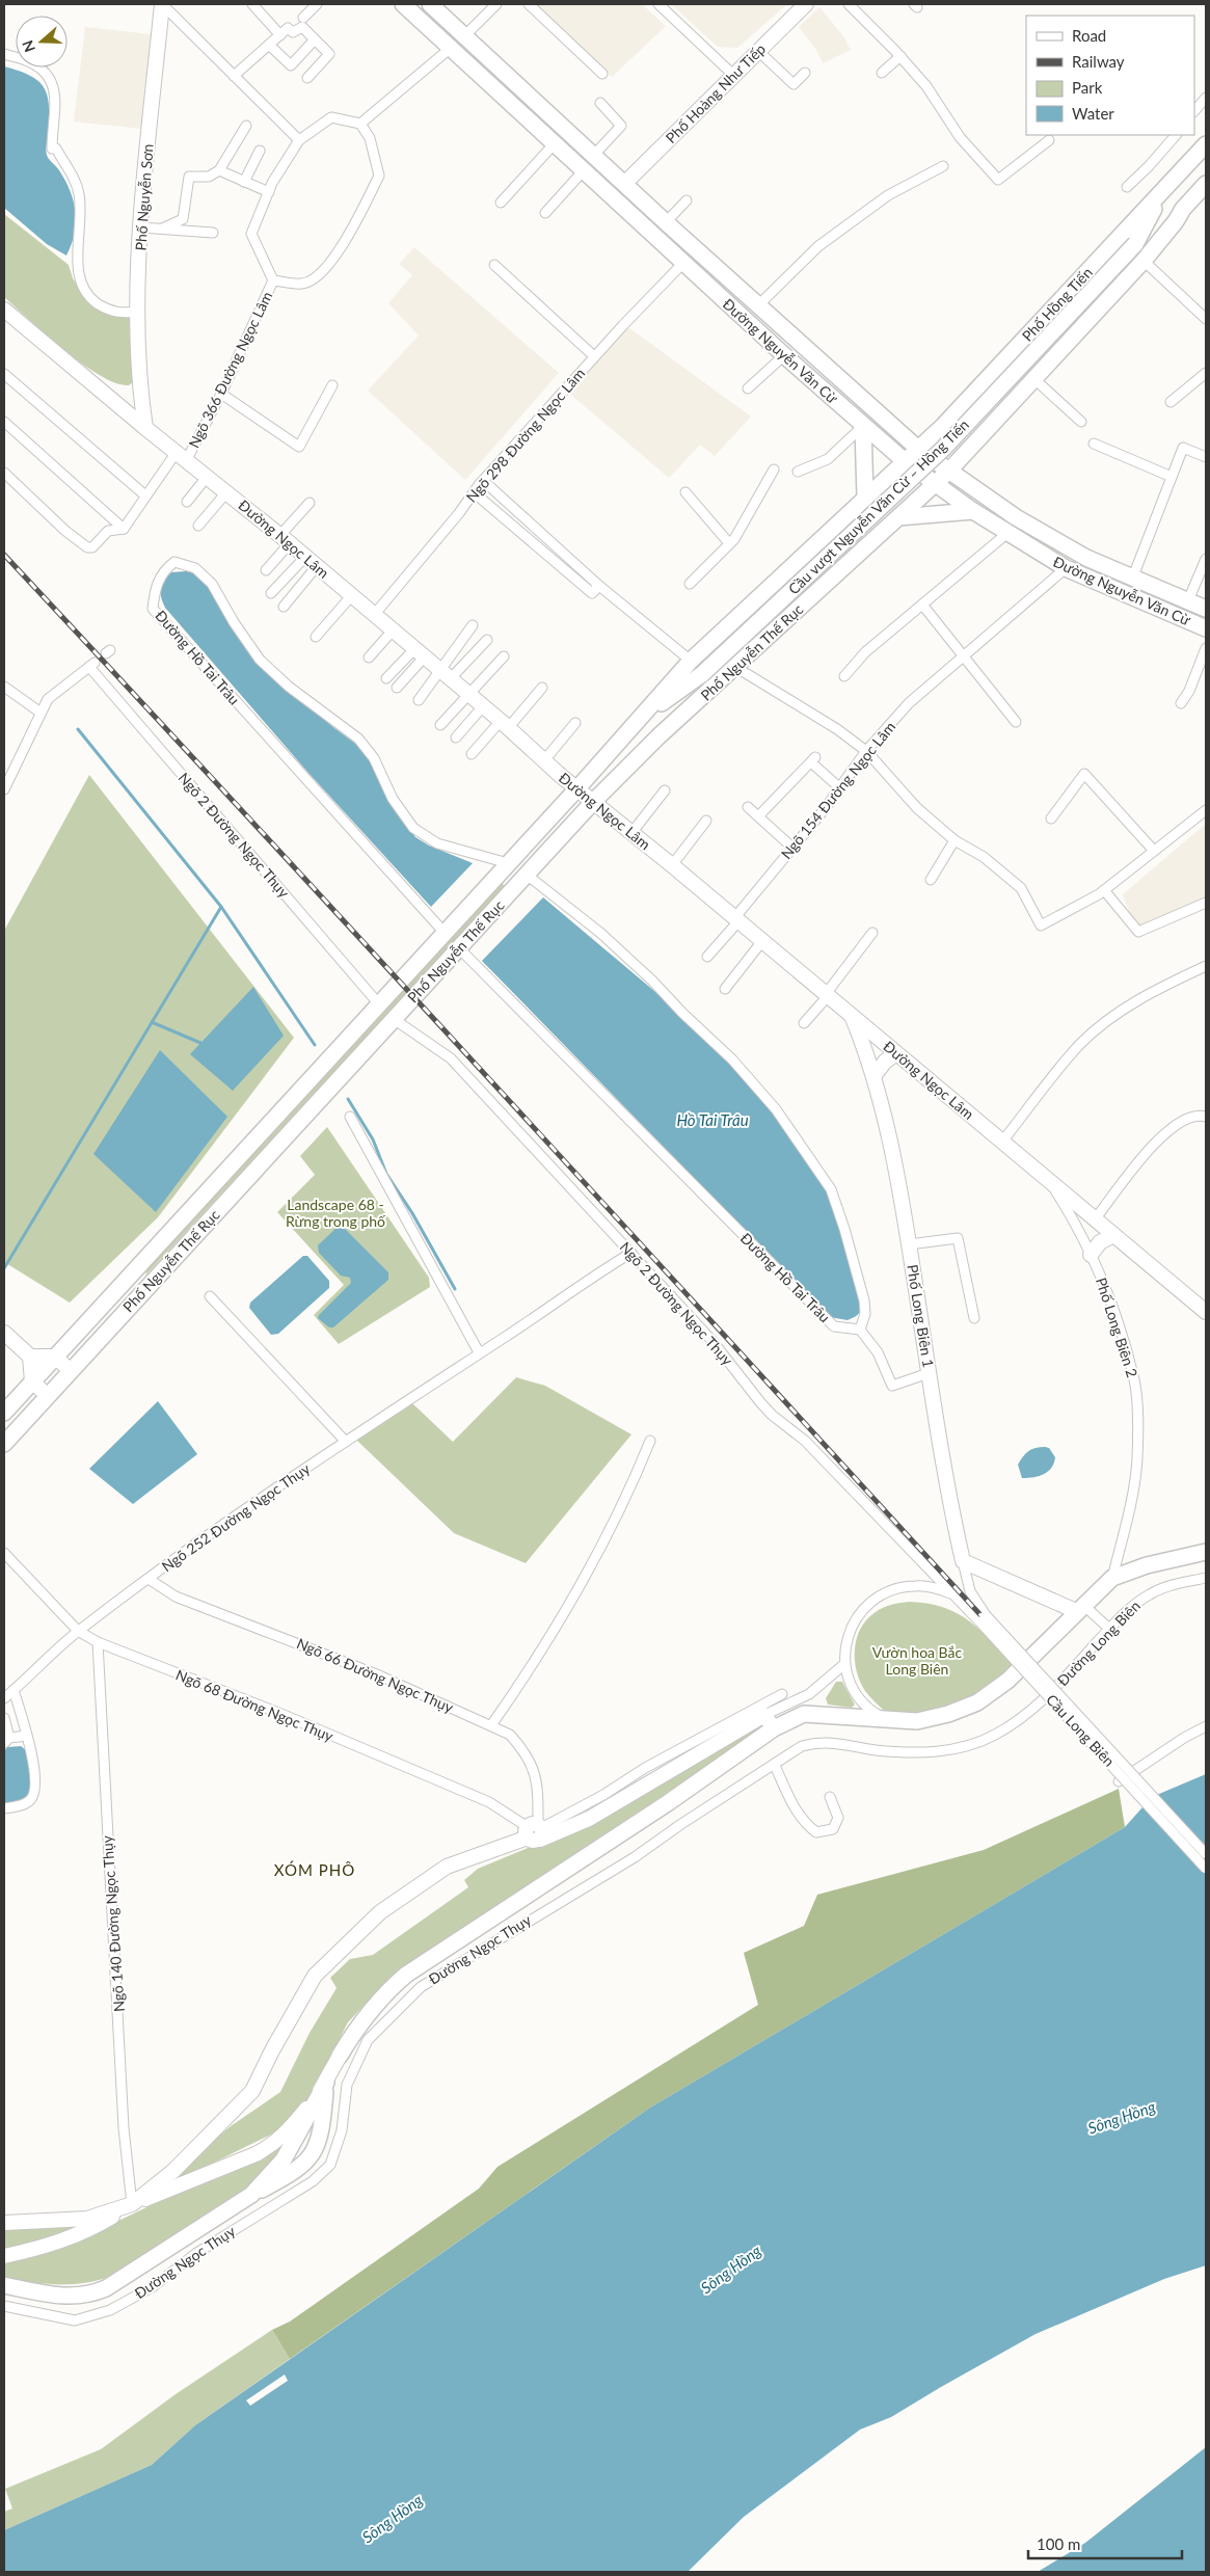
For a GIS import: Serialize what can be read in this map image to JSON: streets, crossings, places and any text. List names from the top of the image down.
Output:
{
  "streets": {
    "main road": [
      "Phố Hoàng Như Tiếp",
      "Phố Nguyễn Sơn",
      "Phố Hồng Tiến",
      "Đường Nguyễn Văn Cừ",
      "Cầu vượt Nguyễn Văn Cừ – Hồng Tiến",
      "Đường Ngọc Lâm",
      "Phố Nguyễn Thế Rục",
      "Phố Long Biên 1",
      "Đường Ngọc Thụy"
    ],
    "street": [
      "Ngõ 366 Đường Ngọc Lâm",
      "Ngõ 298 Đường Ngọc Lâm",
      "Đường Hồ Tai Trâu",
      "Ngõ 154 Đường Ngọc Lâm",
      "Ngõ 2 Đường Ngọc Thụy",
      "Phố Long Biên 2",
      "Ngõ 252 Đường Ngọc Thụy",
      "Đường Long Biên",
      "Ngõ 66 Đường Ngọc Thụy",
      "Ngõ 68 Đường Ngọc Thụy",
      "Cầu Long Biên",
      "Ngõ 140 Đường Ngọc Thụy"
    ]
  },
  "crossings": [
    ["Phố Hoàng Như Tiếp", "Đường Nguyễn Văn Cừ"],
    ["Phố Nguyễn Sơn", "Đường Ngọc Lâm"],
    ["Phố Hồng Tiến", "Đường Nguyễn Văn Cừ"],
    ["Phố Hồng Tiến", "Phố Nguyễn Thế Rục"],
    ["Đường Nguyễn Văn Cừ", "Ngõ 298 Đường Ngọc Lâm"],
    ["Đường Nguyễn Văn Cừ", "Phố Nguyễn Thế Rục"],
    ["Đường Nguyễn Văn Cừ", "Ngõ 154 Đường Ngọc Lâm"],
    ["Ngõ 366 Đường Ngọc Lâm", "Đường Ngọc Lâm"],
    ["Ngõ 298 Đường Ngọc Lâm", "Đường Ngọc Lâm"],
    ["Đường Ngọc Lâm", "Phố Nguyễn Thế Rục"],
    ["Đường Ngọc Lâm", "Ngõ 154 Đường Ngọc Lâm"],
    ["Đường Ngọc Lâm", "Phố Long Biên 1"],
    ["Đường Ngọc Lâm", "Phố Long Biên 2"],
    ["Phố Nguyễn Thế Rục", "Đường Hồ Tai Trâu"],
    ["Phố Nguyễn Thế Rục", "Ngõ 2 Đường Ngọc Thụy"],
    ["Ngõ 2 Đường Ngọc Thụy", "Ngõ 252 Đường Ngọc Thụy"],
    ["Ngõ 2 Đường Ngọc Thụy", "Cầu Long Biên"],
    ["Phố Long Biên 1", "Cầu Long Biên"],
    ["Ngõ 252 Đường Ngọc Thụy", "Ngõ 66 Đường Ngọc Thụy"],
    ["Ngõ 252 Đường Ngọc Thụy", "Ngõ 68 Đường Ngọc Thụy"],
    ["Đường Long Biên", "Đường Ngọc Thụy"],
    ["Ngõ 66 Đường Ngọc Thụy", "Ngõ 68 Đường Ngọc Thụy"],
    ["Ngõ 68 Đường Ngọc Thụy", "Ngõ 140 Đường Ngọc Thụy"]
  ],
  "districts": ["XÓM PHÔ"],
  "water": ["Hồ Tai Trâu", "Sông Hồng"],
  "parks": ["Landscape 68 - Rừng trong phố", "Vườn hoa Bắc Long Biên"],
  "legend": [
    "Road",
    "Railway",
    "Park",
    "Water"
  ],
  "scale_bar": "100 m",
  "north": "left"
}
